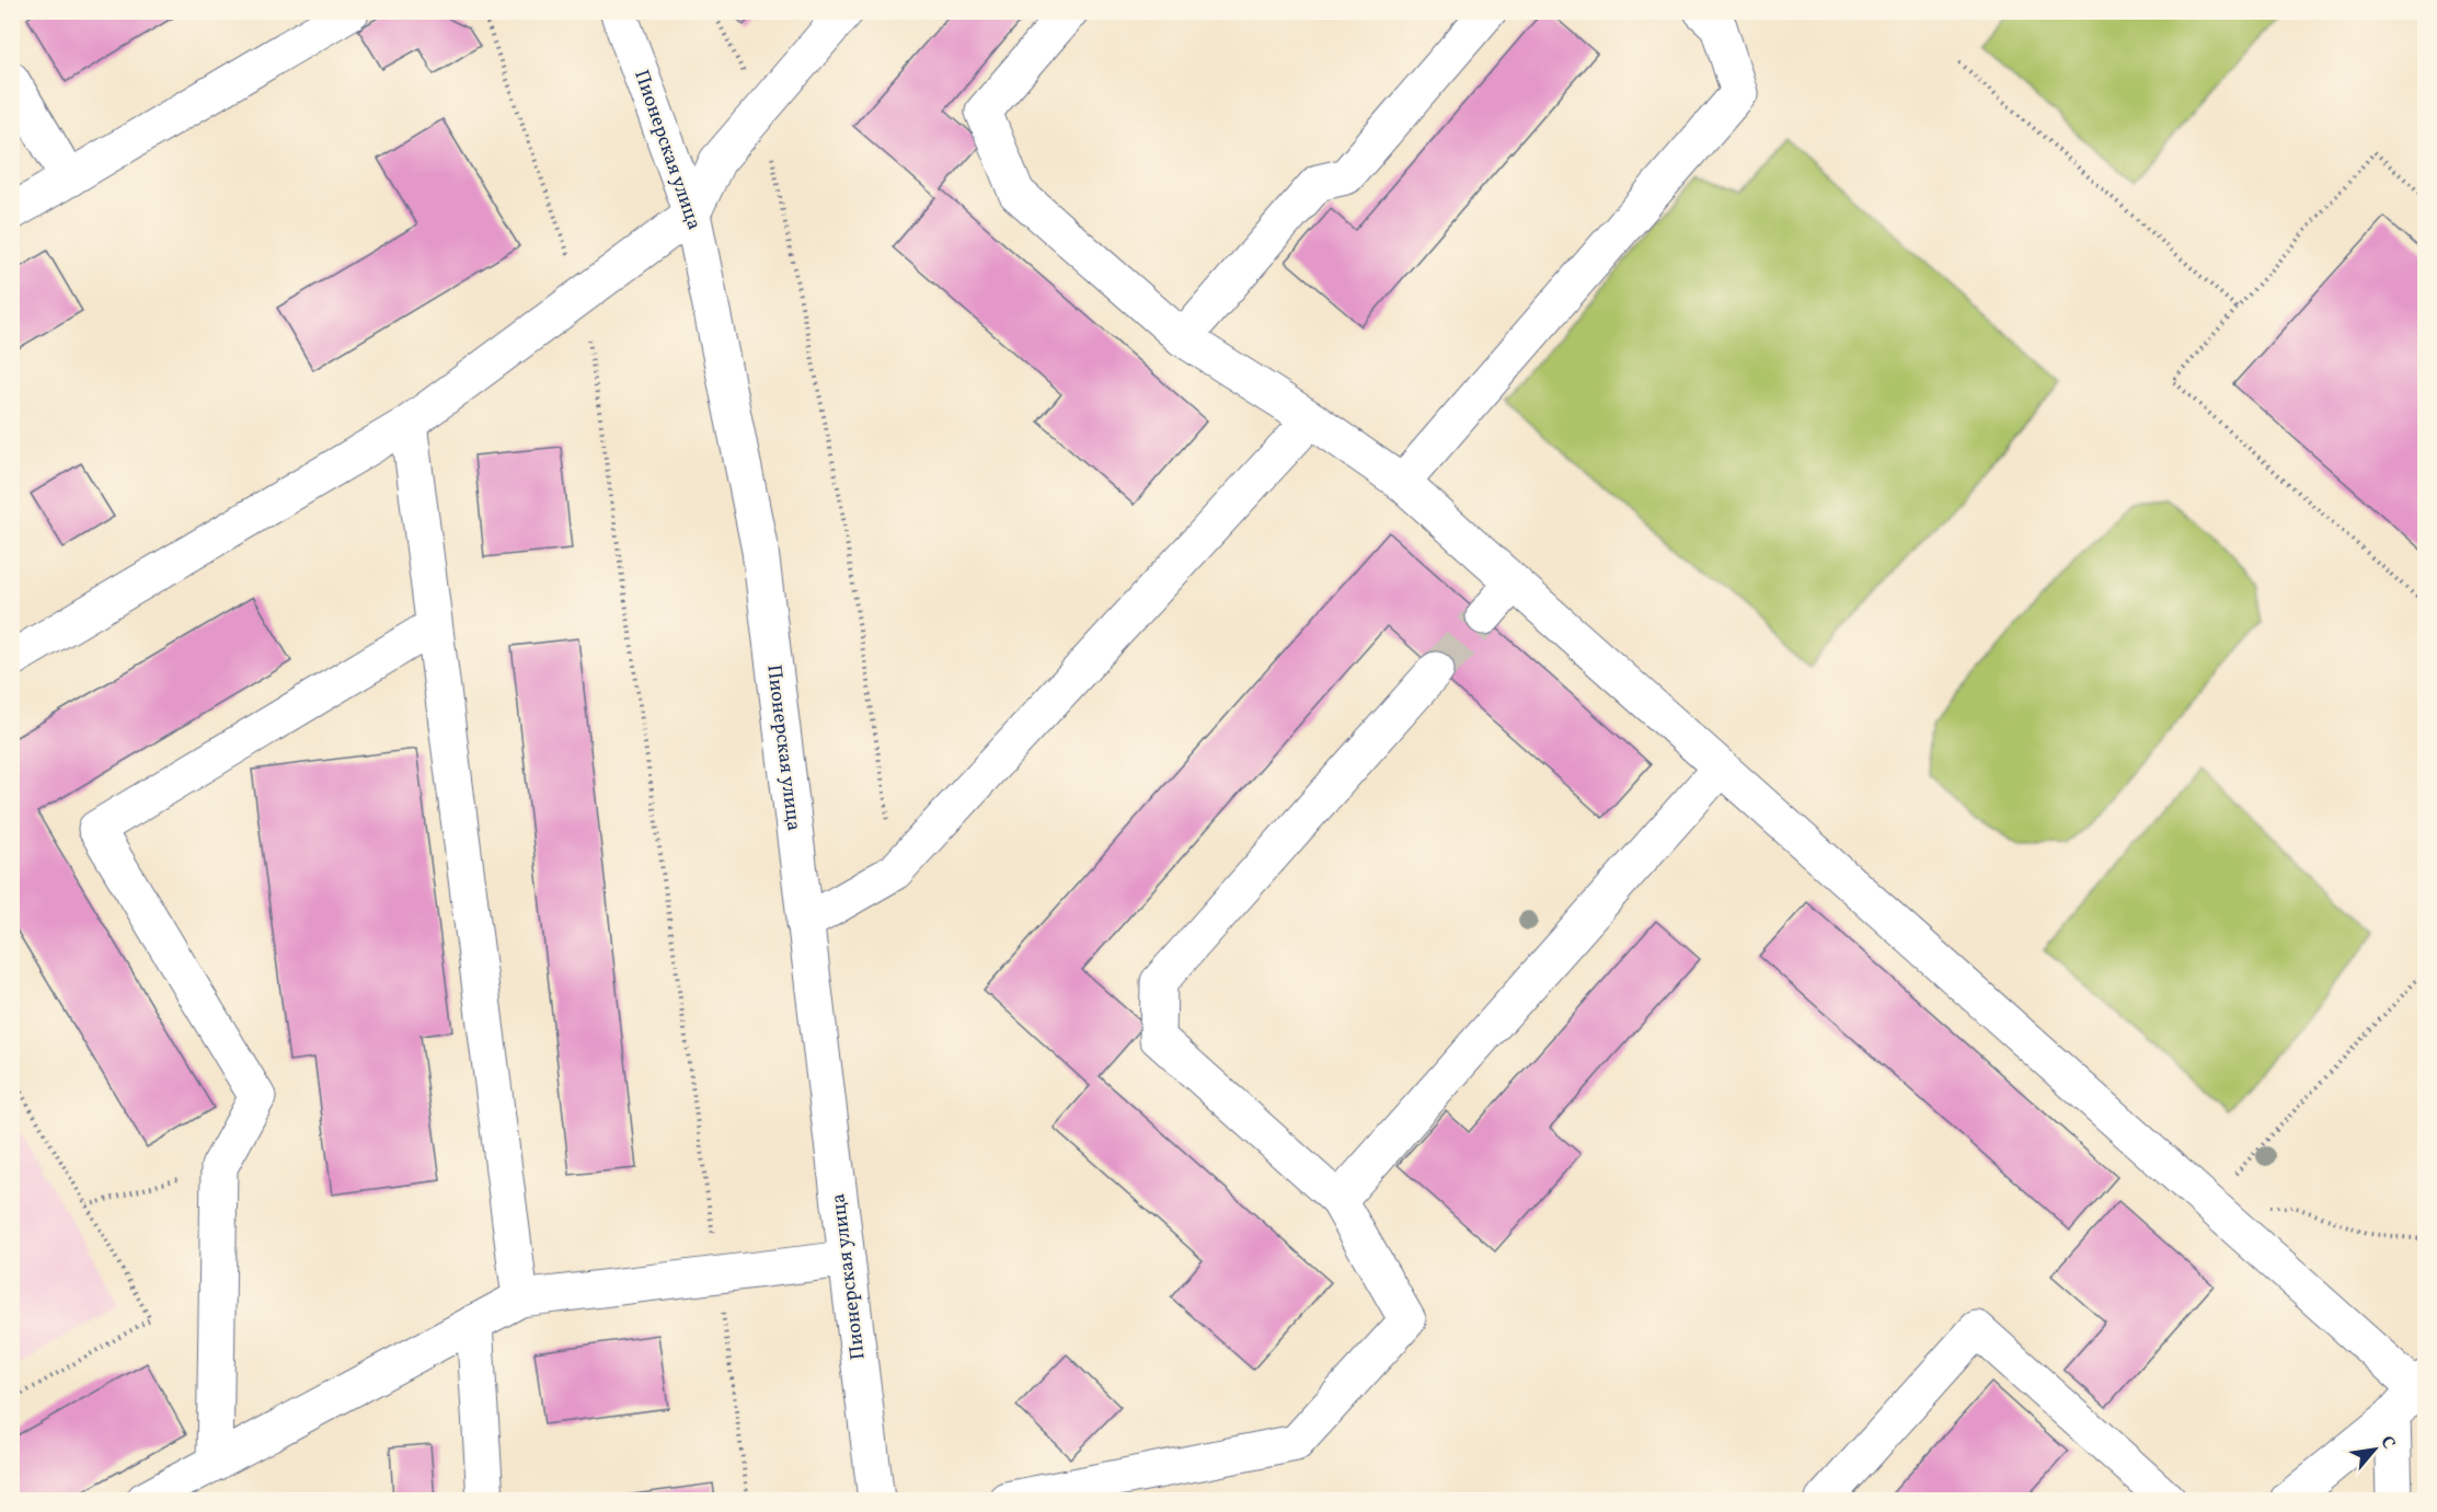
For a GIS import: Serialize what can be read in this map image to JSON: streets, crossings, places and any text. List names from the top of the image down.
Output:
{
  "streets": {
    "street": ["Пионерская улица"]
  },
  "north": "top right"
}
